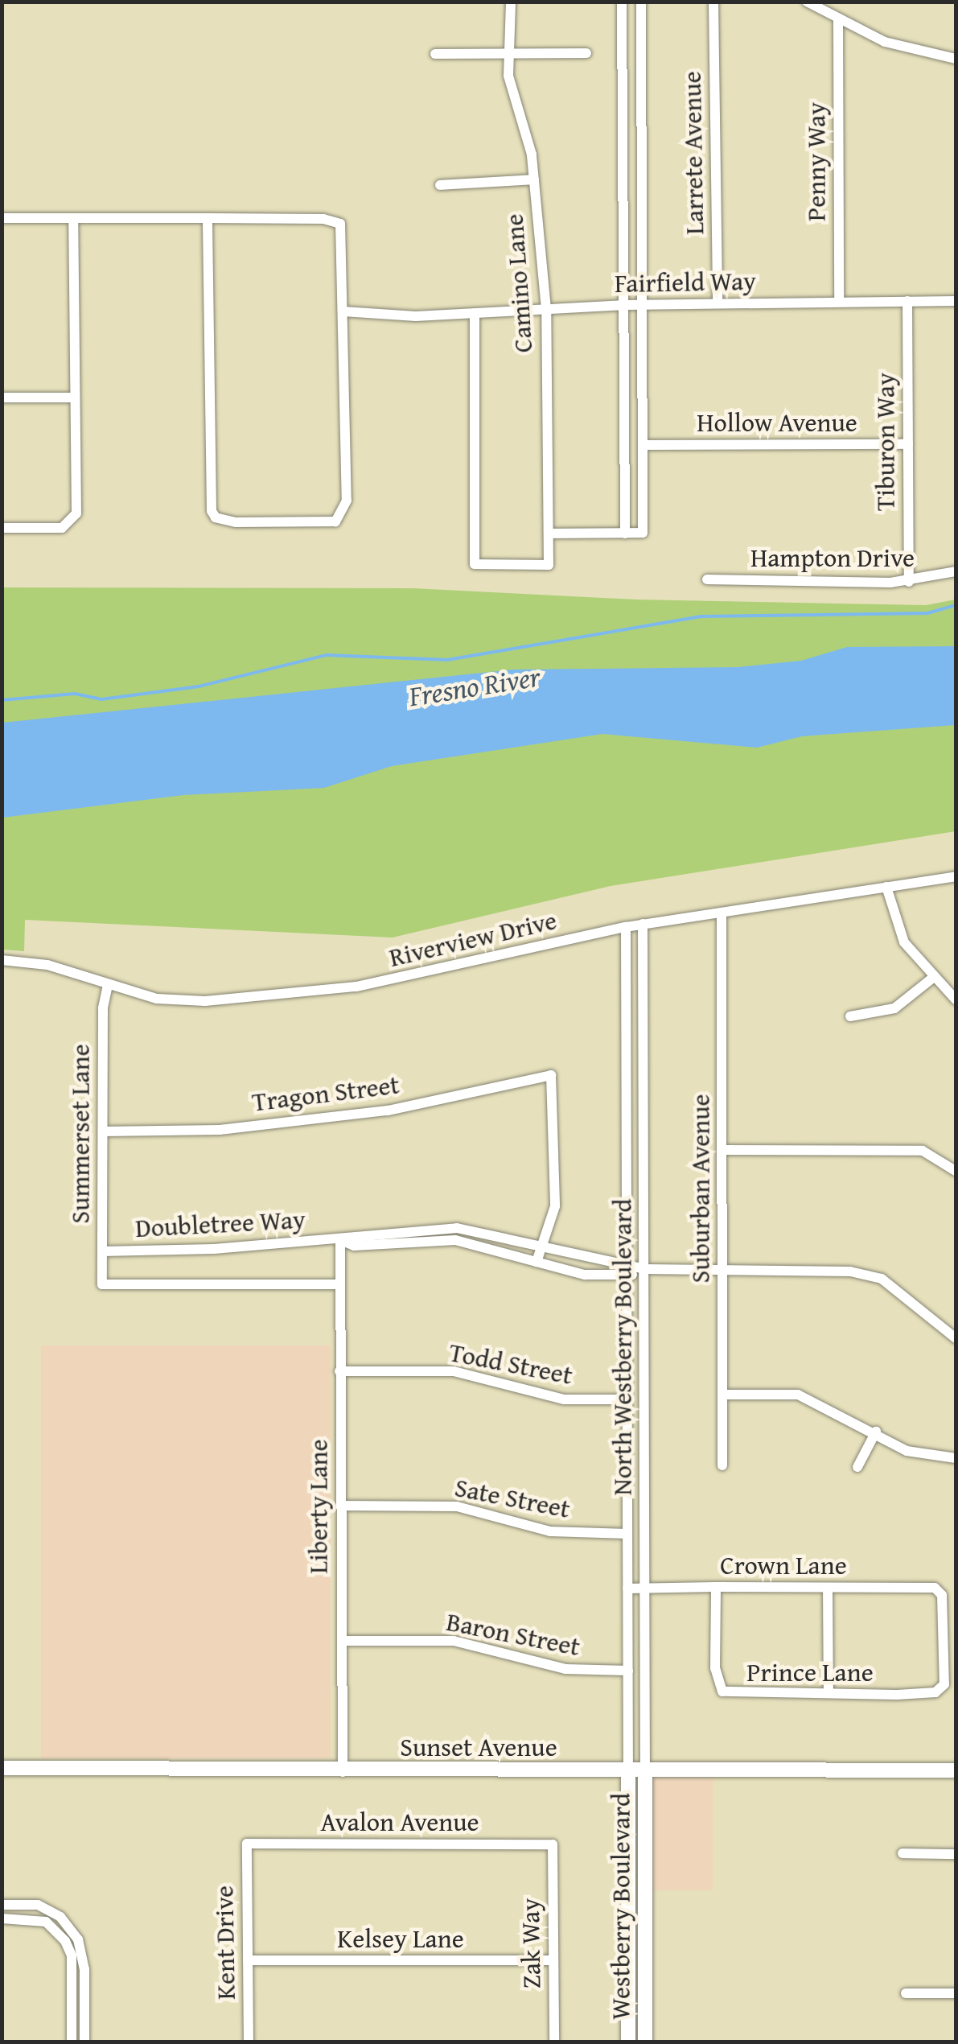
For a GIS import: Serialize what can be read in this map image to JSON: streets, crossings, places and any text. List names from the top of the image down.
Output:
{
  "streets": {
    "main road": ["Sunset Avenue", "Westberry Boulevard"],
    "street": [
      "Larrete Avenue",
      "Penny Way",
      "Fairfield Way",
      "Camino Lane",
      "Hollow Avenue",
      "Tiburon Way",
      "Hampton Drive",
      "Riverview Drive",
      "Tragon Street",
      "Summerset Lane",
      "Suburban Avenue",
      "Doubletree Way",
      "North Westberry Boulevard",
      "Todd Street",
      "Sate Street",
      "Liberty Lane",
      "Crown Lane",
      "Baron Street",
      "Prince Lane",
      "Avalon Avenue",
      "Kelsey Lane",
      "Kent Drive",
      "Zak Way"
    ]
  },
  "crossings": [
    ["Larrete Avenue", "Fairfield Way"],
    ["Penny Way", "Fairfield Way"],
    ["Fairfield Way", "Camino Lane"],
    ["Fairfield Way", "Tiburon Way"],
    ["Hollow Avenue", "Tiburon Way"],
    ["Tiburon Way", "Hampton Drive"],
    ["Riverview Drive", "Summerset Lane"],
    ["Riverview Drive", "Suburban Avenue"],
    ["Riverview Drive", "North Westberry Boulevard"],
    ["Tragon Street", "Summerset Lane"],
    ["Tragon Street", "Doubletree Way"],
    ["Summerset Lane", "Doubletree Way"],
    ["Summerset Lane", "Liberty Lane"],
    ["Suburban Avenue", "Doubletree Way"],
    ["Doubletree Way", "North Westberry Boulevard"],
    ["Doubletree Way", "Liberty Lane"],
    ["North Westberry Boulevard", "Todd Street"],
    ["North Westberry Boulevard", "Sate Street"],
    ["North Westberry Boulevard", "Crown Lane"],
    ["North Westberry Boulevard", "Baron Street"],
    ["North Westberry Boulevard", "Sunset Avenue"],
    ["North Westberry Boulevard", "Westberry Boulevard"],
    ["Todd Street", "Liberty Lane"],
    ["Sate Street", "Liberty Lane"],
    ["Liberty Lane", "Baron Street"],
    ["Liberty Lane", "Sunset Avenue"],
    ["Crown Lane", "Prince Lane"],
    ["Sunset Avenue", "Westberry Boulevard"],
    ["Avalon Avenue", "Kent Drive"],
    ["Avalon Avenue", "Zak Way"],
    ["Kelsey Lane", "Kent Drive"],
    ["Kelsey Lane", "Zak Way"]
  ],
  "water": ["Fresno River"]
}
